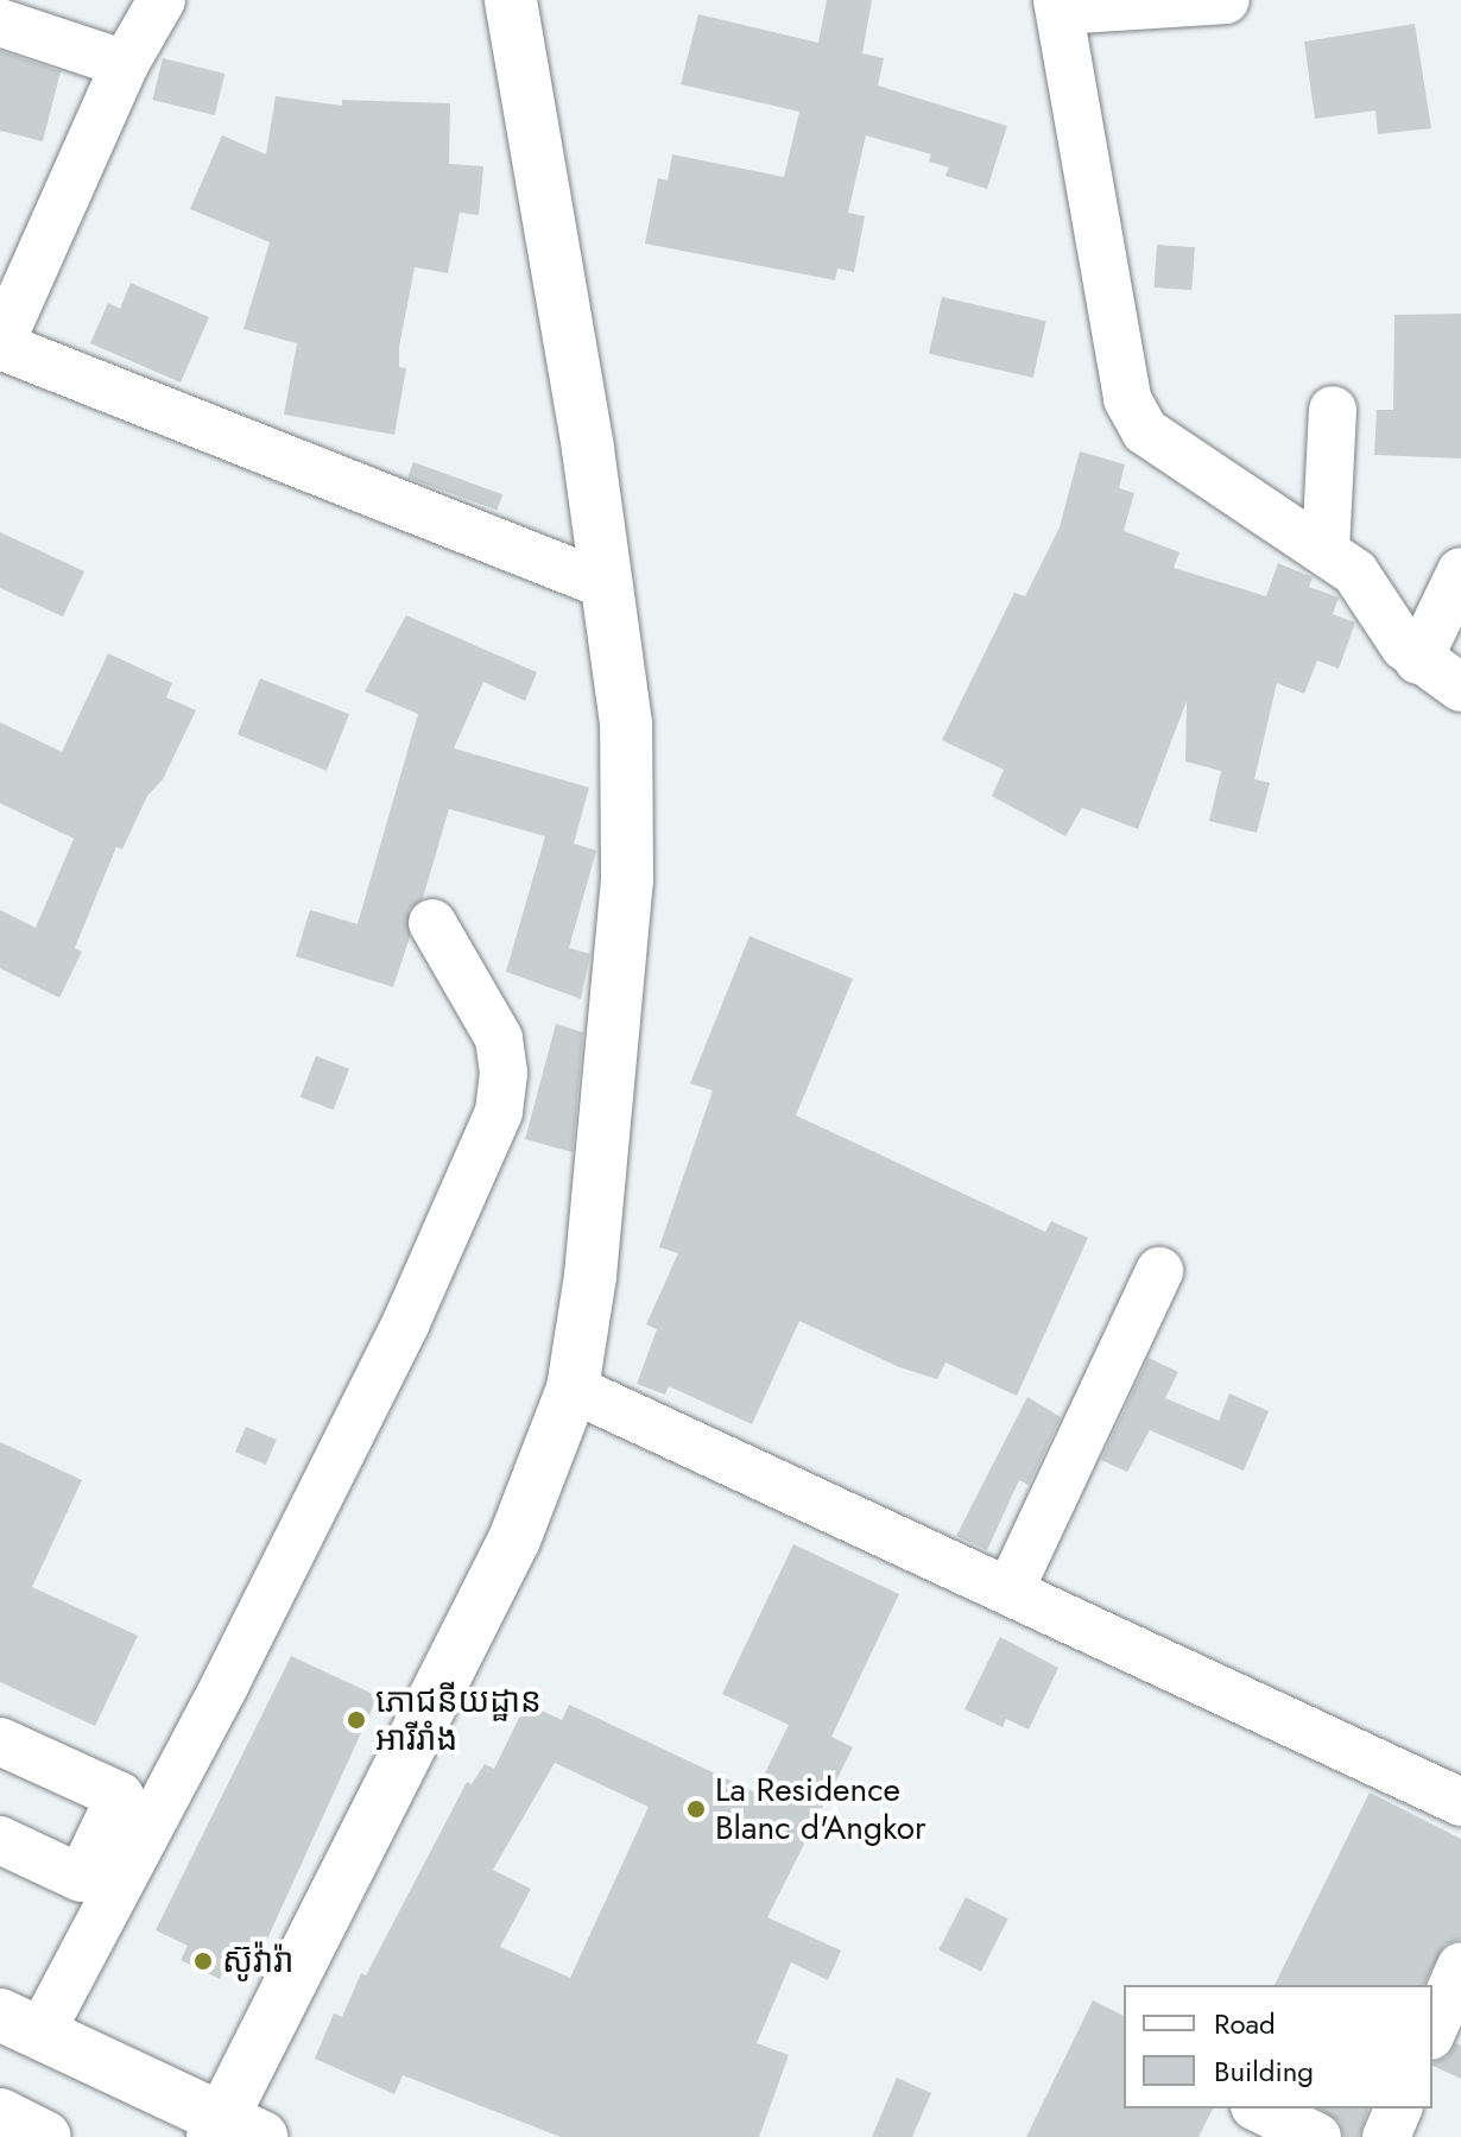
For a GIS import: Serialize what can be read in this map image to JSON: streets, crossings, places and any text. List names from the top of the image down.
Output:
{
  "places": ["ភោជនីយដ្ឋាន អារីរាំង", "La Residence Blanc d'Angkor", "ស៊ូវ៉ារ៉ា"],
  "legend": ["Road", "Building"]
}
